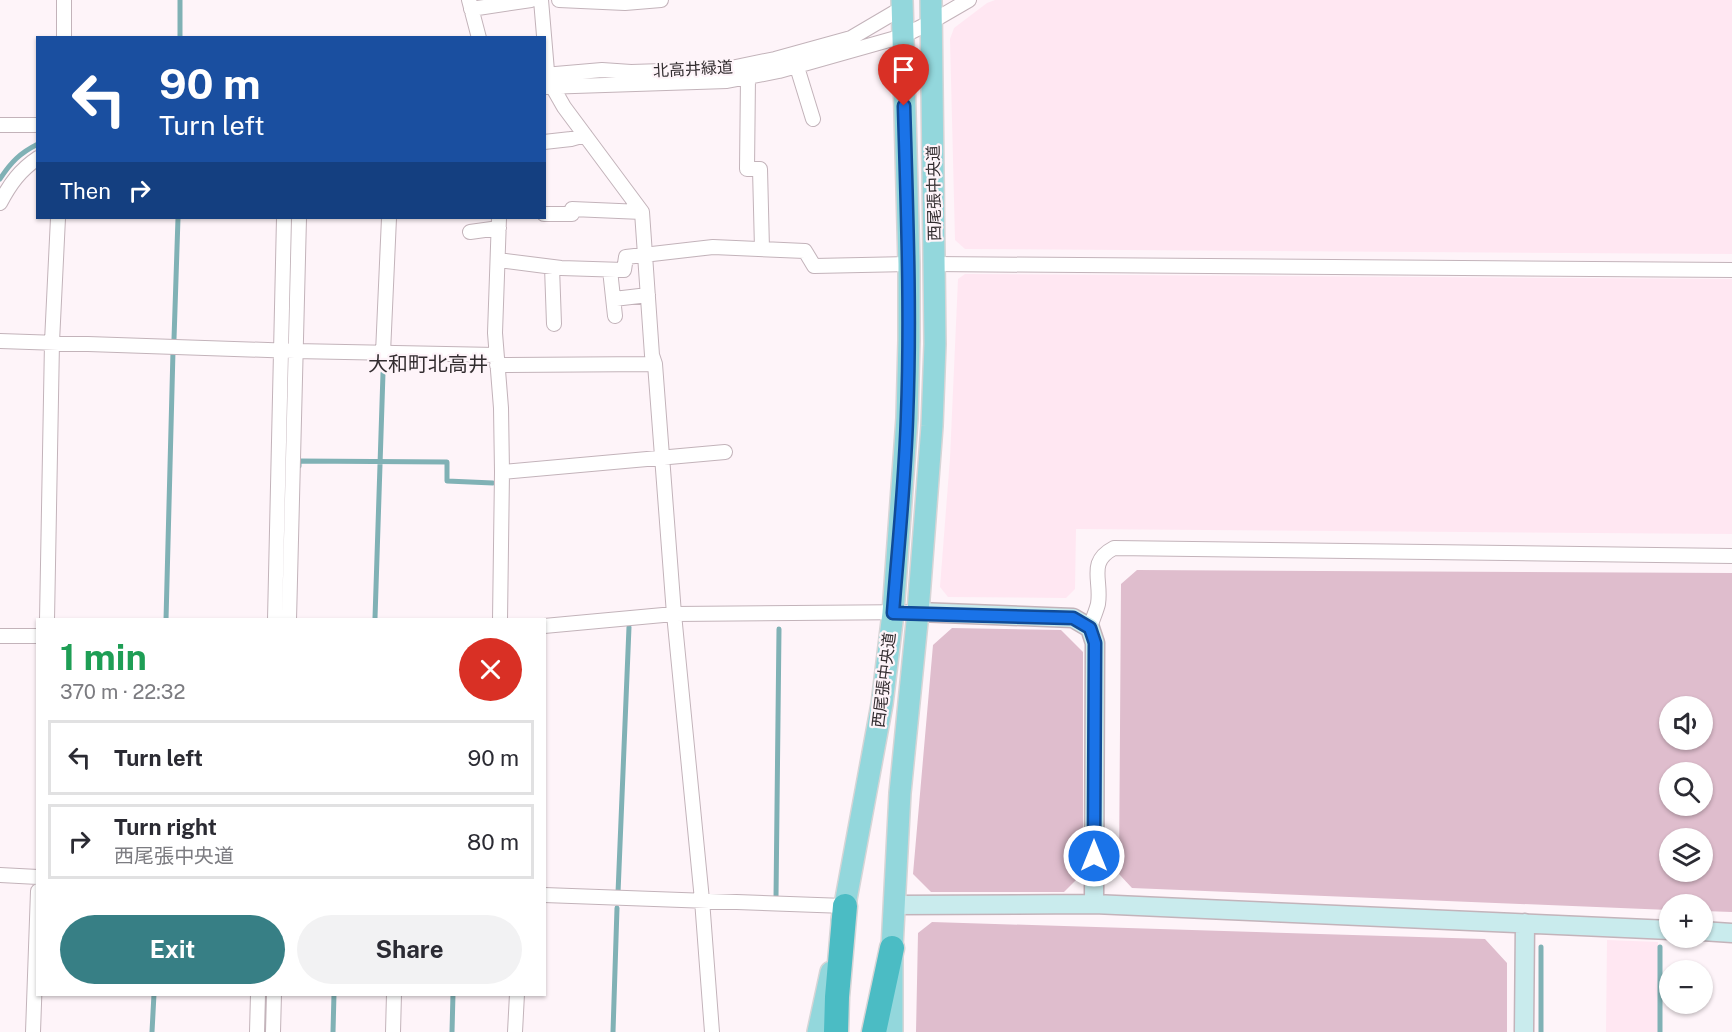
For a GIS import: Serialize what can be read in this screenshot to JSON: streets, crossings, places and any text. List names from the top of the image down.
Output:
{
  "streets": {
    "main road": ["西尾張中央道"],
    "street": ["北高井緑道"]
  },
  "crossings": [
    ["北高井緑道", "西尾張中央道"]
  ],
  "districts": ["大和町北高井"],
  "page": {
    "turn": ["90 m", "Turn left"],
    "then": "Then",
    "heading": ["1 min", "370 m · 22:32"],
    "map_buttons": ["+", "−"],
    "list": [
      {
        "name": "Turn left",
        "value": "90 m"
      },
      {
        "name": "Turn right",
        "note": "西尾張中央道",
        "value": "80 m"
      }
    ],
    "buttons": ["Exit", "Share"]
  }
}
